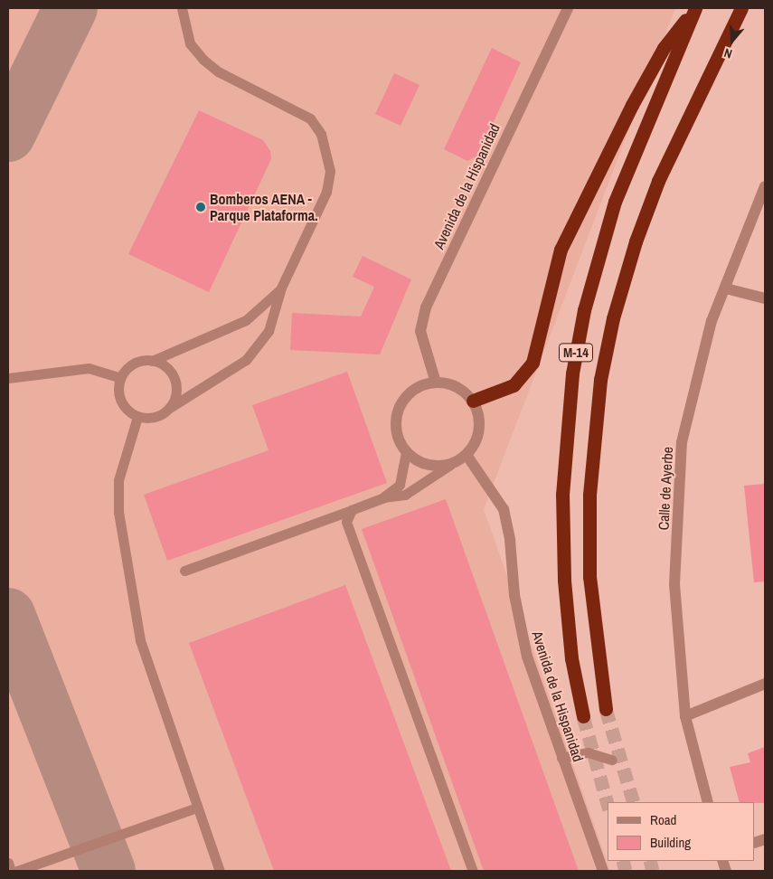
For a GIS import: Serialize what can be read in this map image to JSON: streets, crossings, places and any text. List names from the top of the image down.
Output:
{
  "streets": {
    "highway": ["M-14"],
    "street": ["Avenida de la Hispanidad", "Calle de Ayerbe"]
  },
  "places": ["Bomberos AENA - Parque Plataforma."],
  "legend": ["Road", "Building"],
  "north": "bottom"
}
